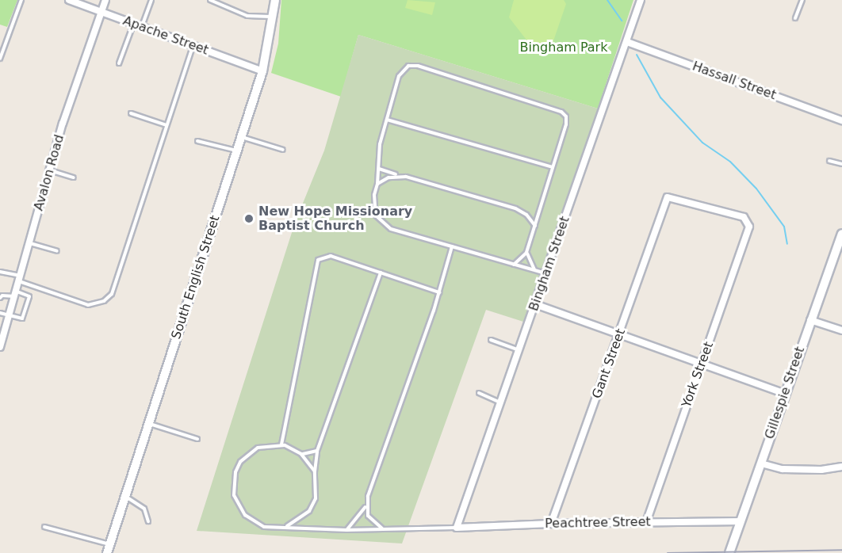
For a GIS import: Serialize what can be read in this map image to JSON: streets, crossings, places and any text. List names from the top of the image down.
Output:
{
  "streets": {
    "street": [
      "Apache Street",
      "Hassall Street",
      "Avalon Road",
      "Bingham Street",
      "South English Street",
      "Gant Street",
      "York Street",
      "Gillespie Street",
      "Peachtree Street"
    ]
  },
  "crossings": [
    ["Apache Street", "Avalon Road"],
    ["Apache Street", "South English Street"],
    ["Hassall Street", "Bingham Street"],
    ["Bingham Street", "Peachtree Street"],
    ["Gant Street", "York Street"],
    ["Gant Street", "Peachtree Street"],
    ["York Street", "Peachtree Street"],
    ["Gillespie Street", "Peachtree Street"]
  ],
  "parks": ["Bingham Park"],
  "places": ["New Hope Missionary Baptist Church"]
}
